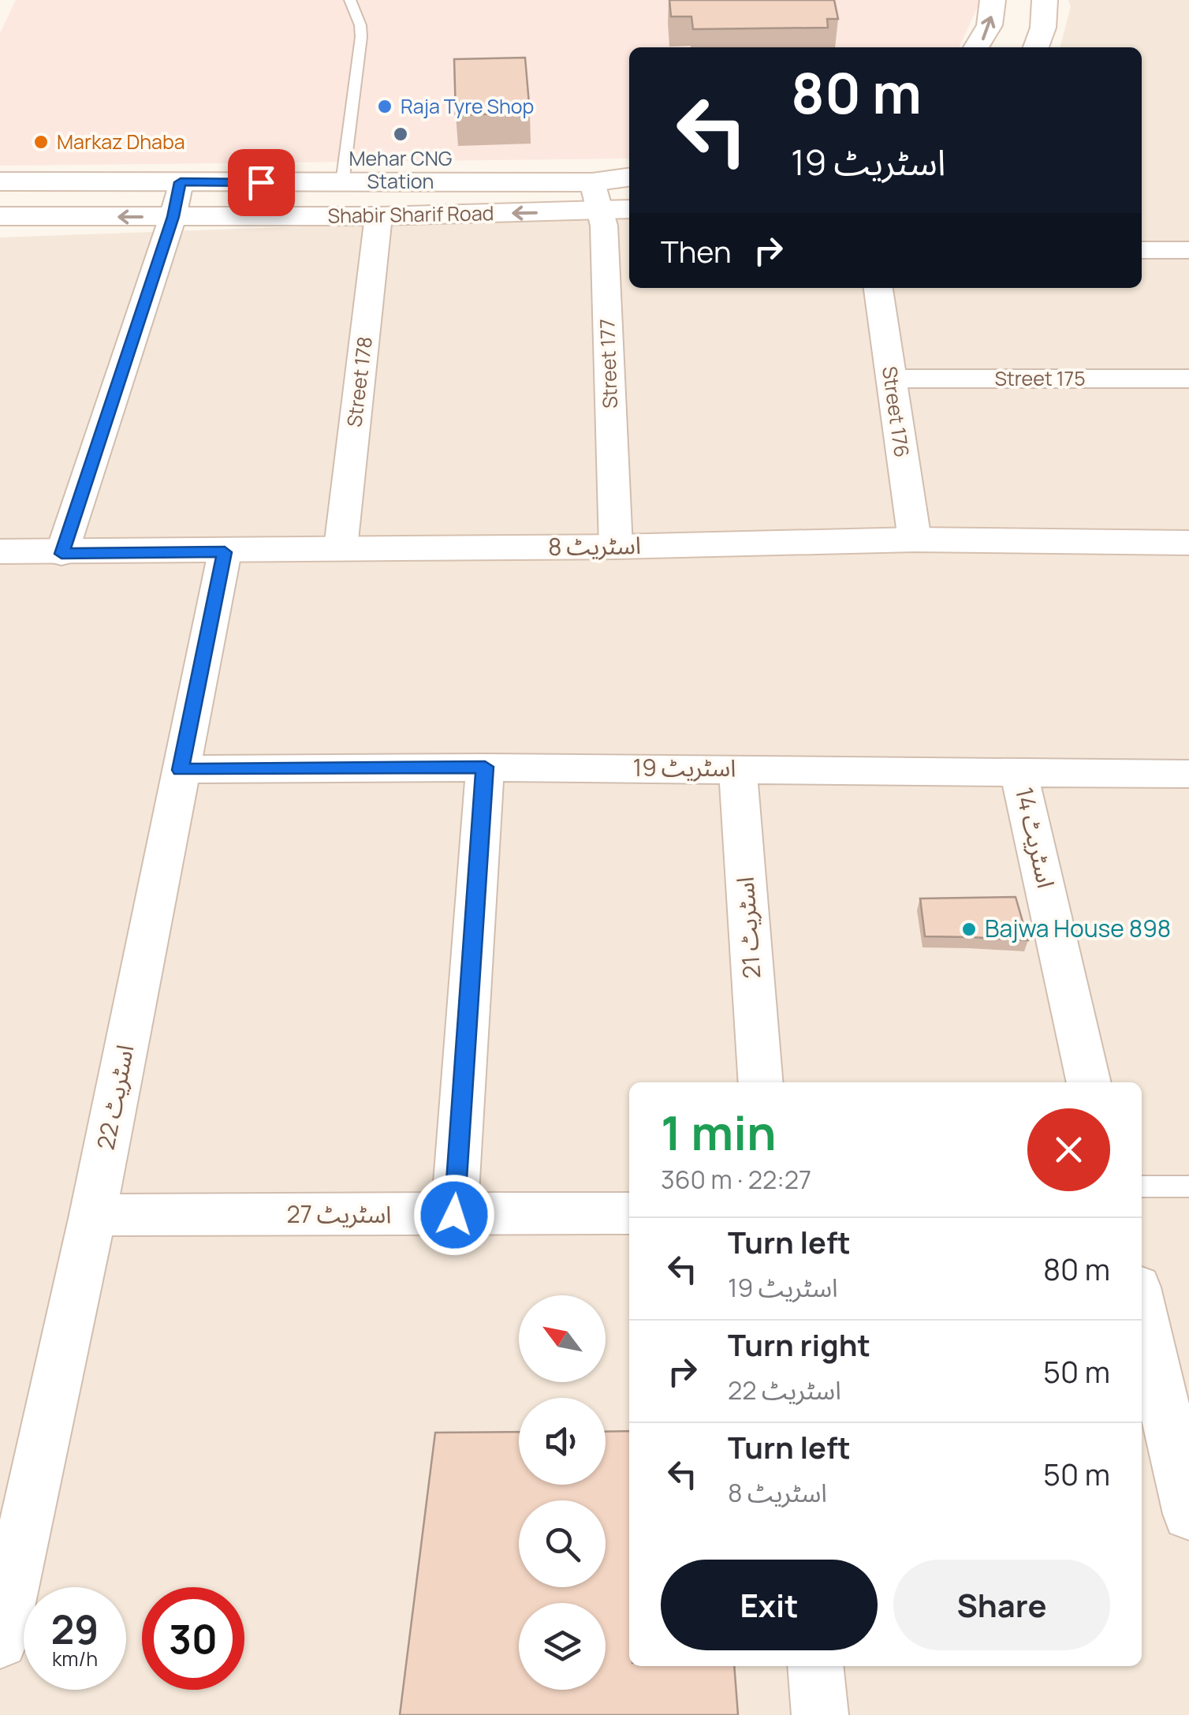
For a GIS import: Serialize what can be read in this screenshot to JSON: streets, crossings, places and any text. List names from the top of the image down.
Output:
{
  "streets": {
    "street": [
      "Shabir Sharif Road",
      "Street 177",
      "Street 175",
      "Street 178",
      "Street 176",
      "اسٹریٹ 8",
      "اسٹریٹ 19",
      "اسٹریٹ 14",
      "اسٹریٹ 21",
      "اسٹریٹ 22",
      "اسٹریٹ 27"
    ]
  },
  "crossings": [
    ["Shabir Sharif Road", "Street 177"],
    ["Shabir Sharif Road", "Street 178"],
    ["Street 177", "اسٹریٹ 8"],
    ["Street 175", "Street 176"],
    ["Street 178", "اسٹریٹ 8"],
    ["Street 176", "اسٹریٹ 8"],
    ["اسٹریٹ 8", "اسٹریٹ 22"],
    ["اسٹریٹ 19", "اسٹریٹ 14"],
    ["اسٹریٹ 19", "اسٹریٹ 21"],
    ["اسٹریٹ 19", "اسٹریٹ 22"],
    ["اسٹریٹ 22", "اسٹریٹ 27"]
  ],
  "places": [
    "Raja Tyre Shop",
    "Mehar CNG Station",
    "Markaz Dhaba",
    "Bajwa House 898"
  ],
  "north": "top left",
  "page": {
    "turn": ["80 m", "اسٹریٹ 19"],
    "then": "Then",
    "heading": ["1 min", "360 m · 22:27"],
    "list": [
      {
        "name": "Turn left",
        "note": "اسٹریٹ 19",
        "value": "80 m"
      },
      {
        "name": "Turn right",
        "note": "اسٹریٹ 22",
        "value": "50 m"
      },
      {
        "name": "Turn left",
        "note": "اسٹریٹ 8",
        "value": "50 m"
      }
    ],
    "buttons": ["Exit", "Share"],
    "speed": "29 km/h",
    "limit": "30"
  }
}
